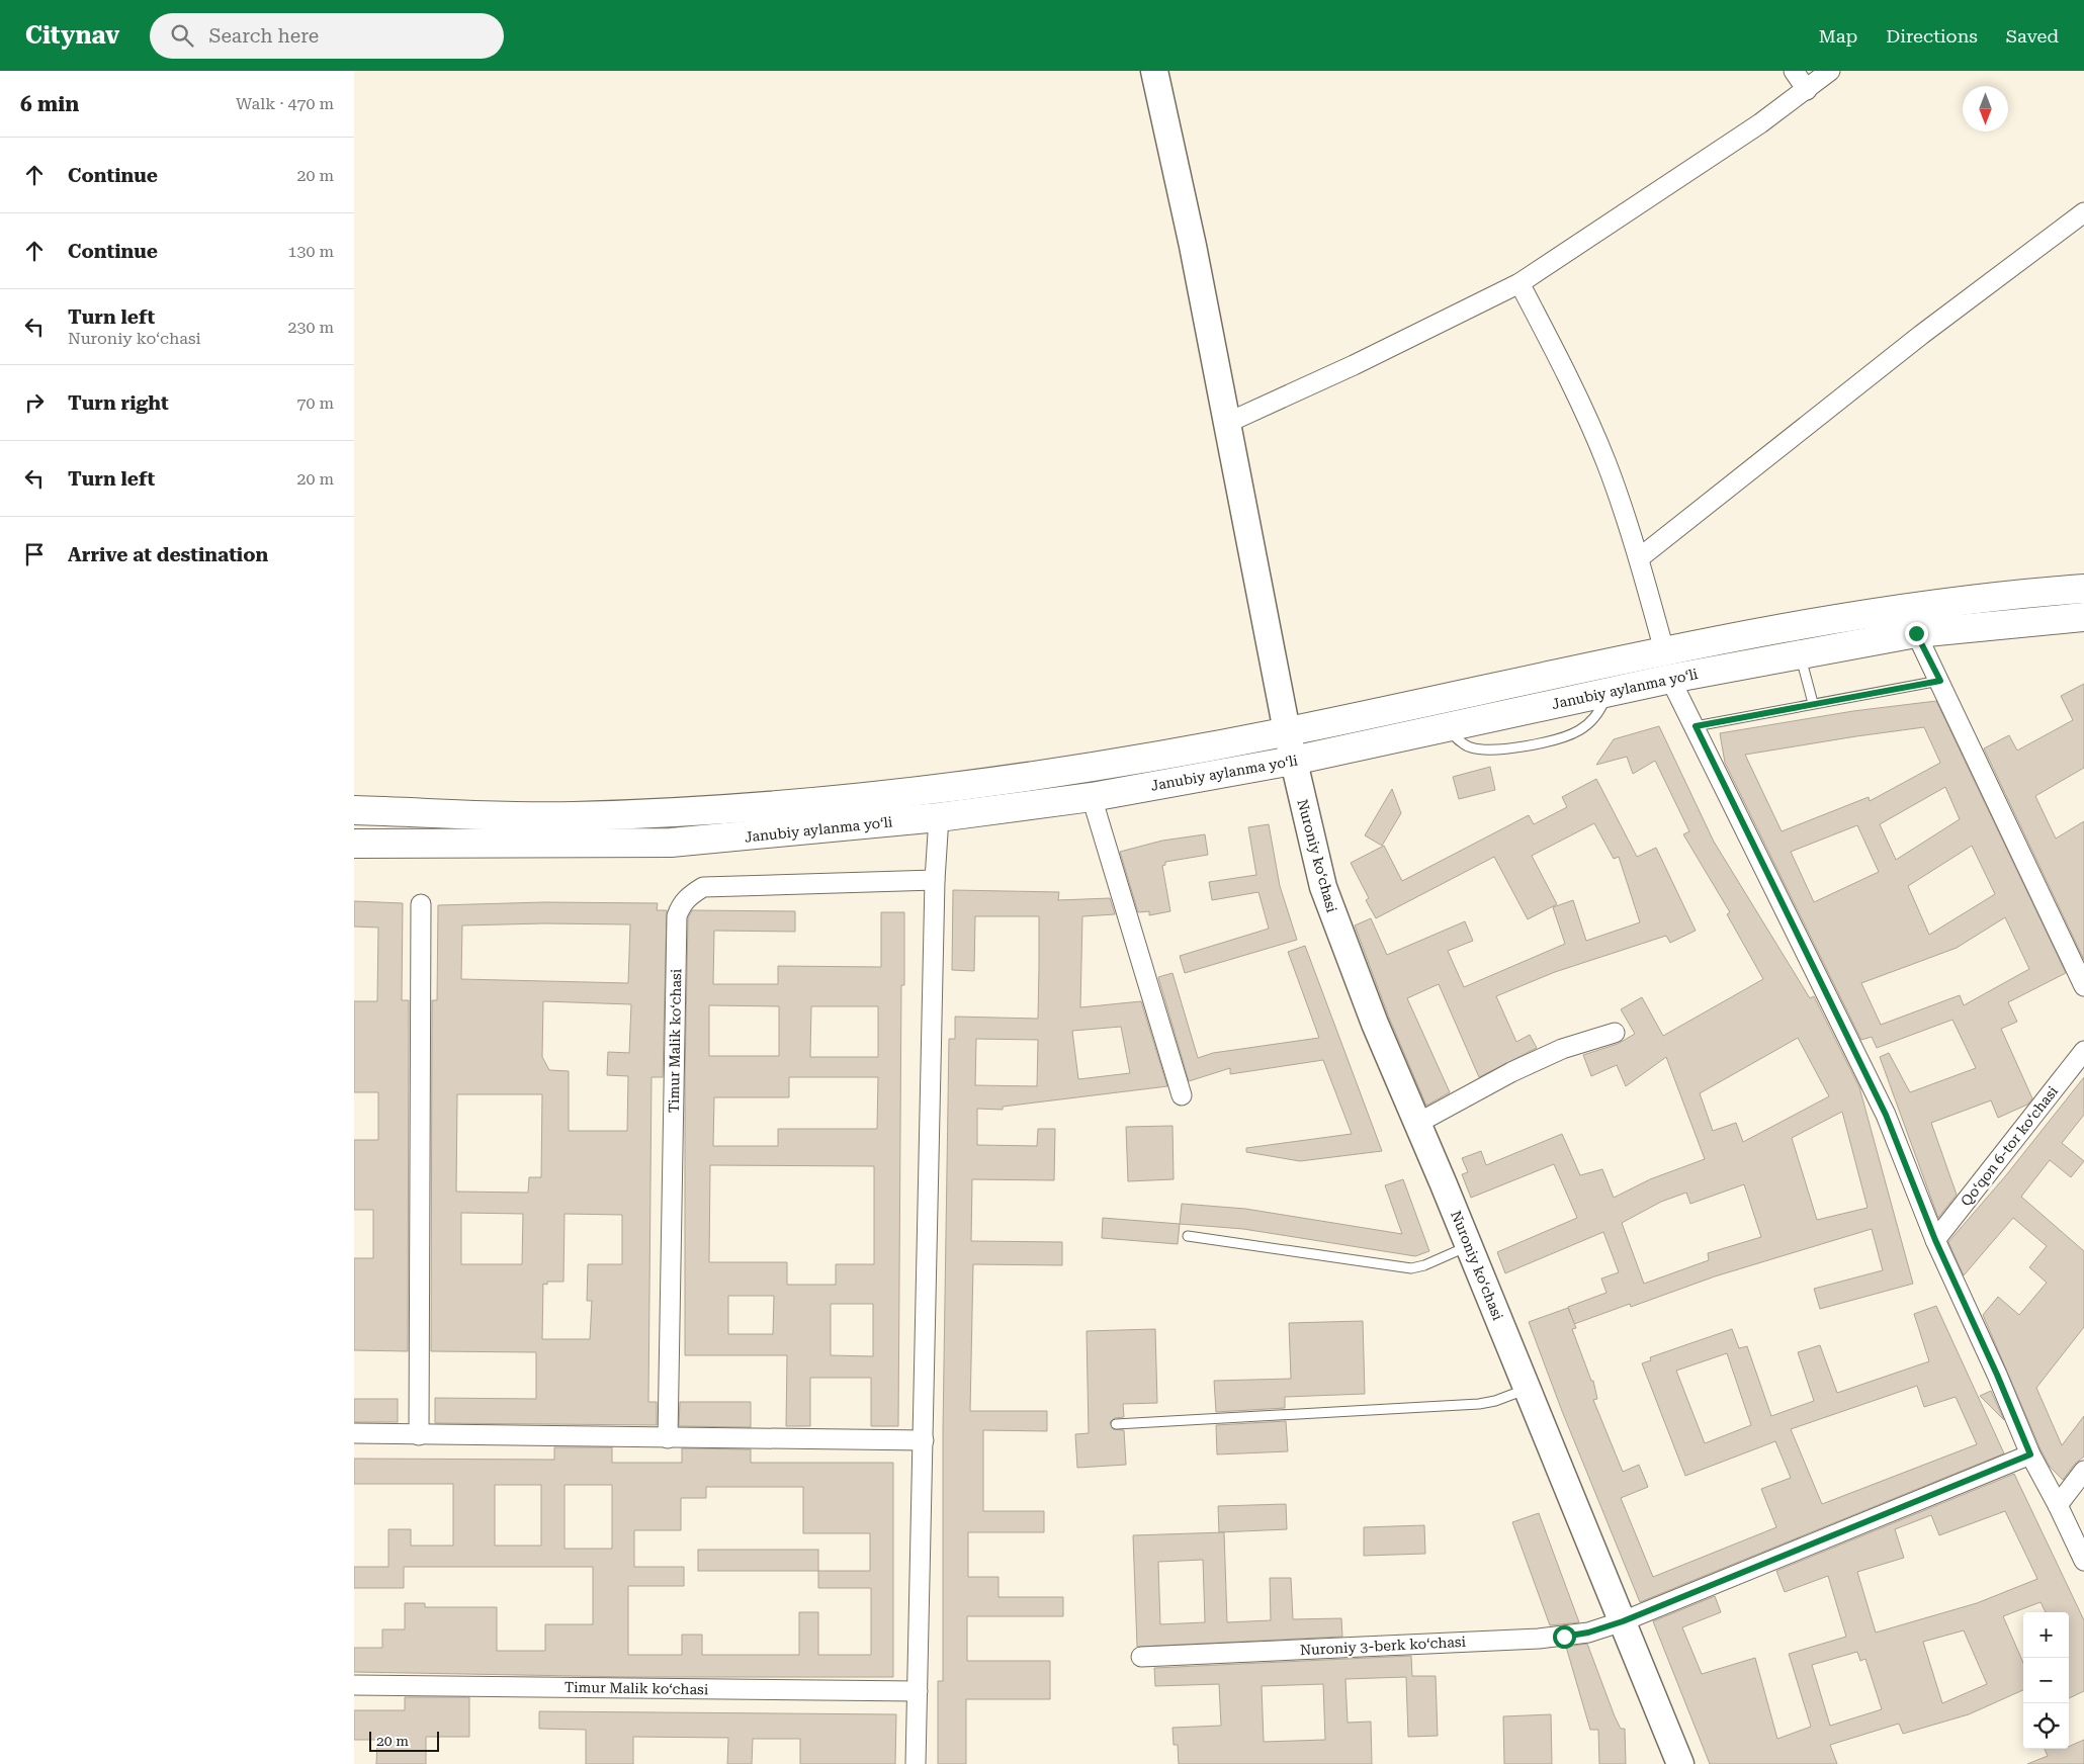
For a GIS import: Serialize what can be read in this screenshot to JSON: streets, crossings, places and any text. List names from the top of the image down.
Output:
{
  "streets": {
    "highway": ["Janubiy aylanma yoʻli"],
    "street": [
      "Nuroniy koʻchasi",
      "Timur Malik koʻchasi",
      "Qoʻqon 6-tor koʻchasi",
      "Nuroniy 3-berk koʻchasi"
    ]
  },
  "crossings": [
    ["Janubiy aylanma yoʻli", "Nuroniy koʻchasi"],
    ["Nuroniy koʻchasi", "Nuroniy 3-berk koʻchasi"]
  ],
  "scale_bar": "20 m",
  "north": "bottom",
  "page": {
    "header": "Citynav",
    "search": "Search here",
    "nav": ["Map", "Directions", "Saved"],
    "heading": ["6 min", "Walk · 470 m"],
    "list": [
      ["Continue", "20 m"],
      ["Continue", "130 m"],
      ["Turn left", "Nuroniy koʻchasi", "230 m"],
      ["Turn right", "70 m"],
      ["Turn left", "20 m"],
      "Arrive at destination"
    ],
    "map_buttons": ["+", "−"],
    "scale": "20 m"
  }
}
